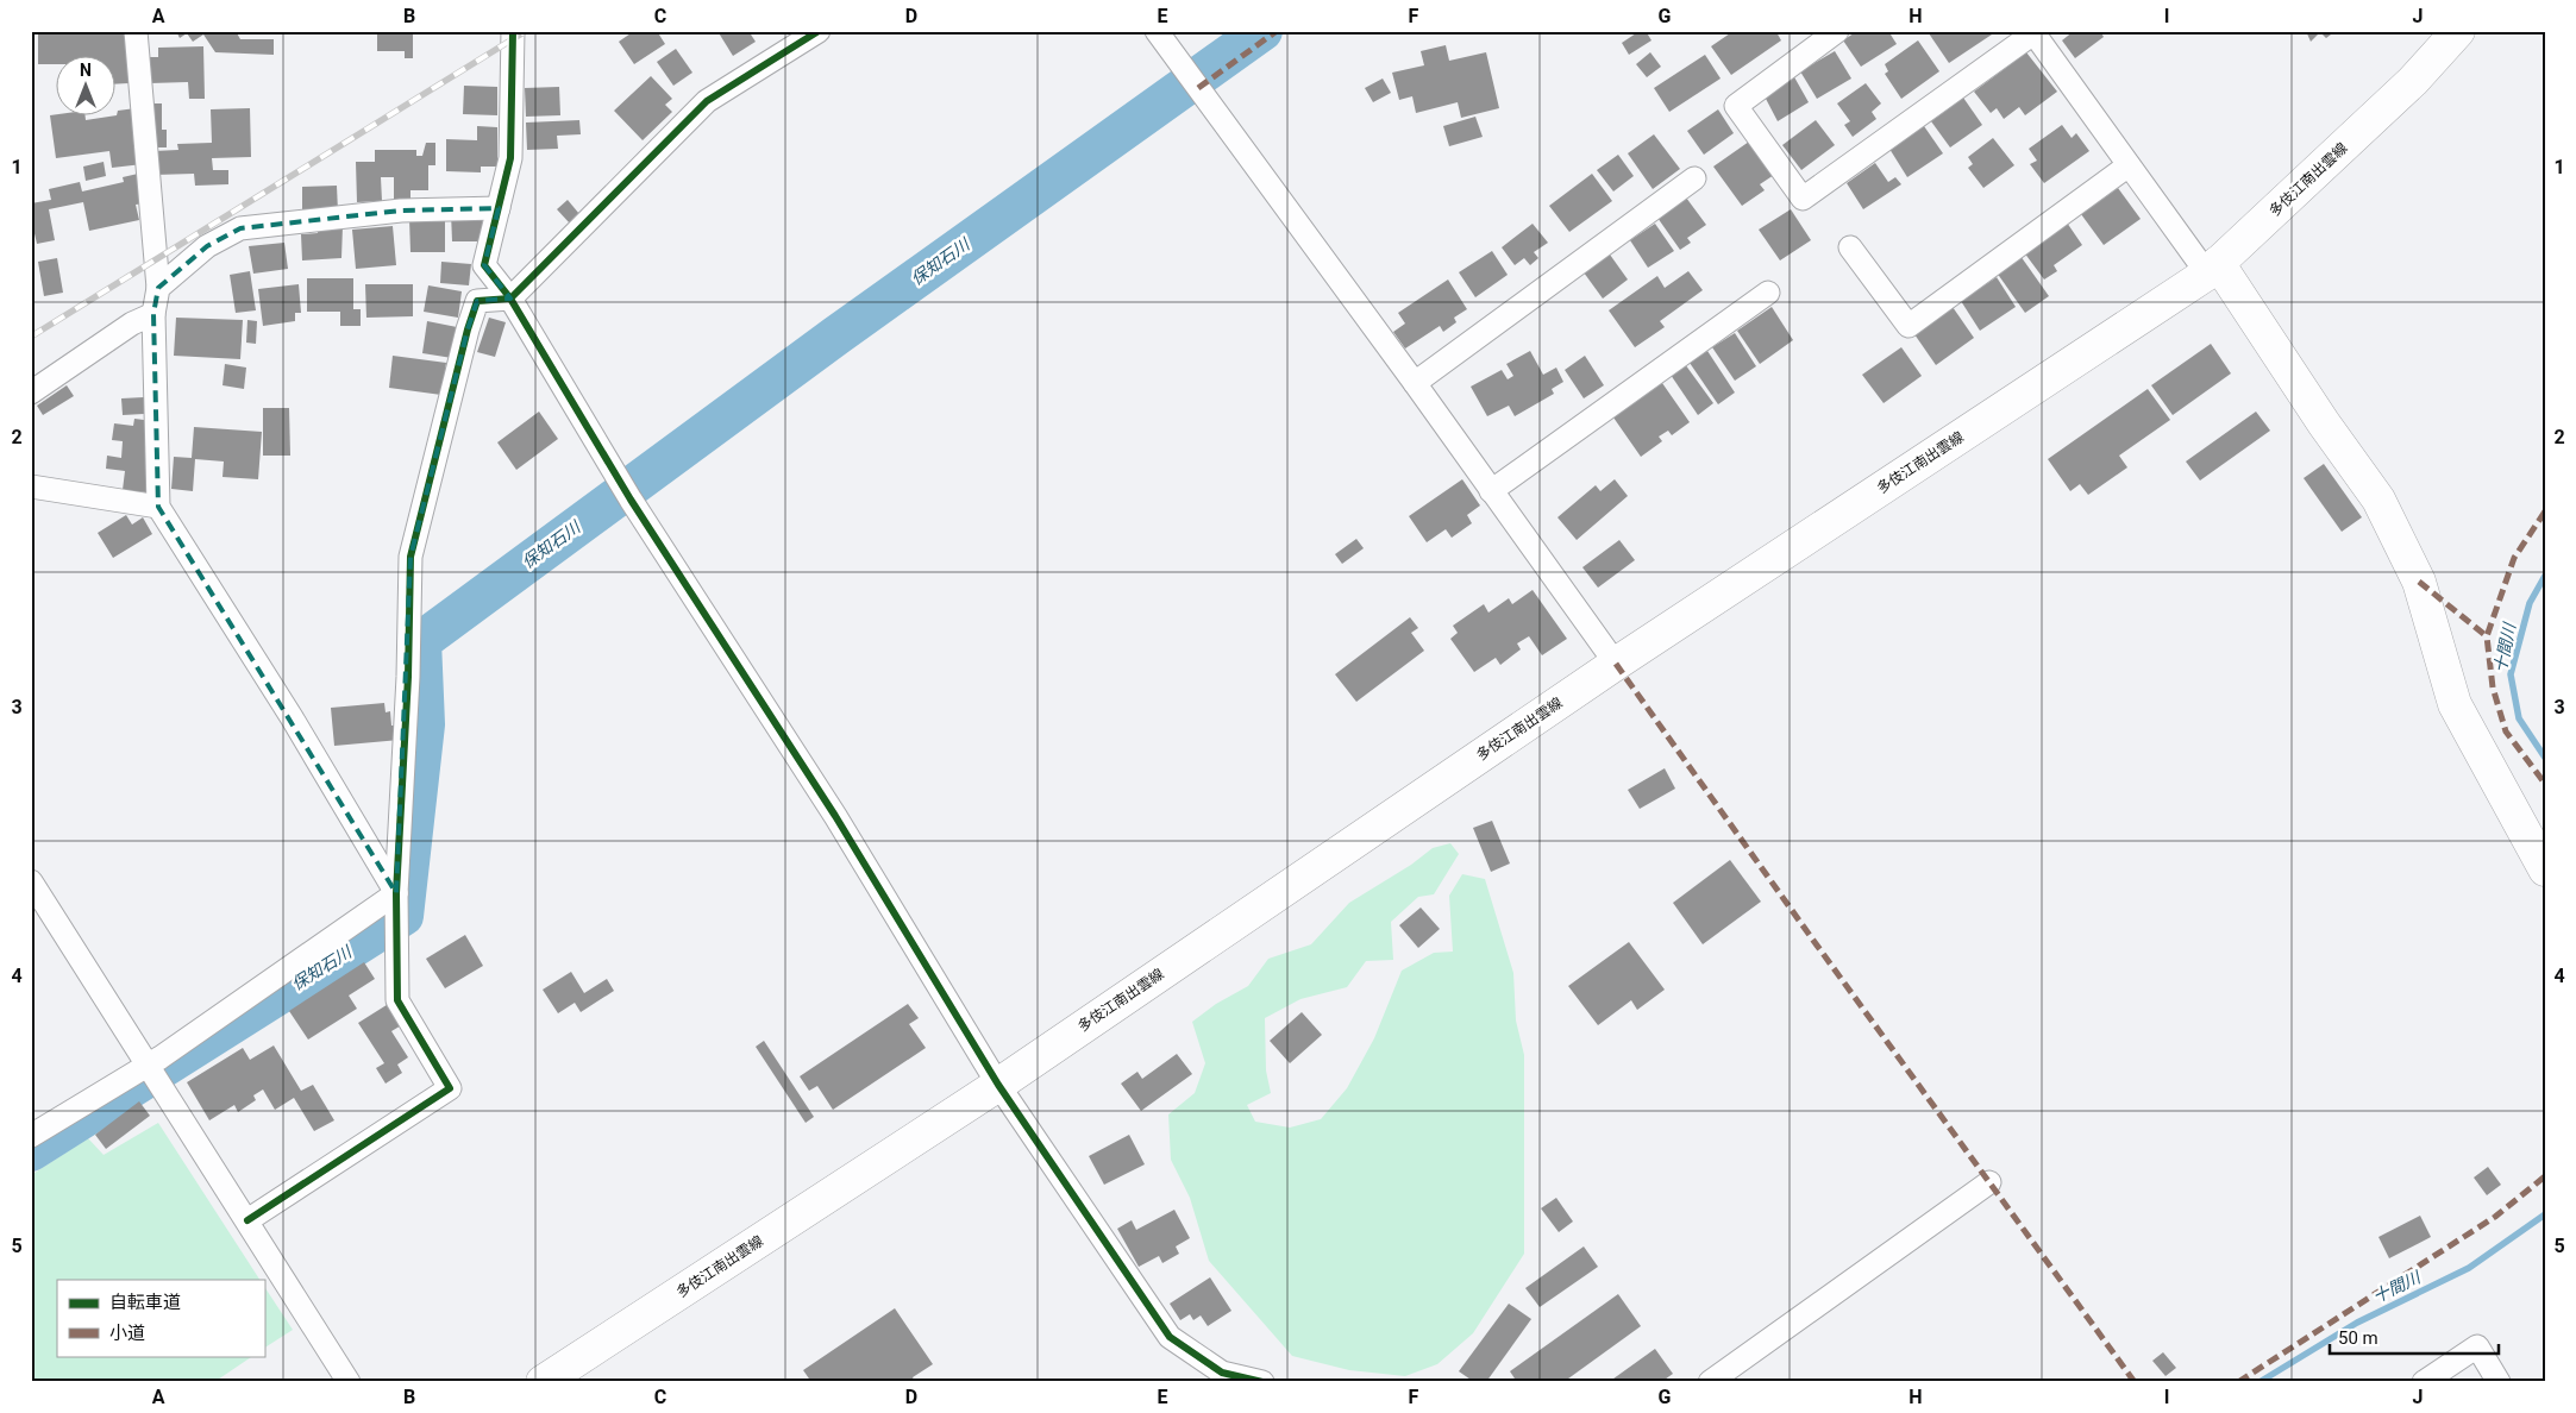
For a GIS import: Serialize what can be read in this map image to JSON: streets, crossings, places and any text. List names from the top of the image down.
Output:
{
  "streets": {
    "main road": ["多伎江南出雲線"]
  },
  "water": ["保知石川", "十間川"],
  "legend": ["自転車道", "小道"],
  "scale_bar": "50 m",
  "north": "top",
  "grid": {
    "columns": [
      "A",
      "B",
      "C",
      "D",
      "E",
      "F",
      "G",
      "H",
      "I",
      "J"
    ],
    "rows": [
      "1",
      "2",
      "3",
      "4",
      "5"
    ]
  }
}
